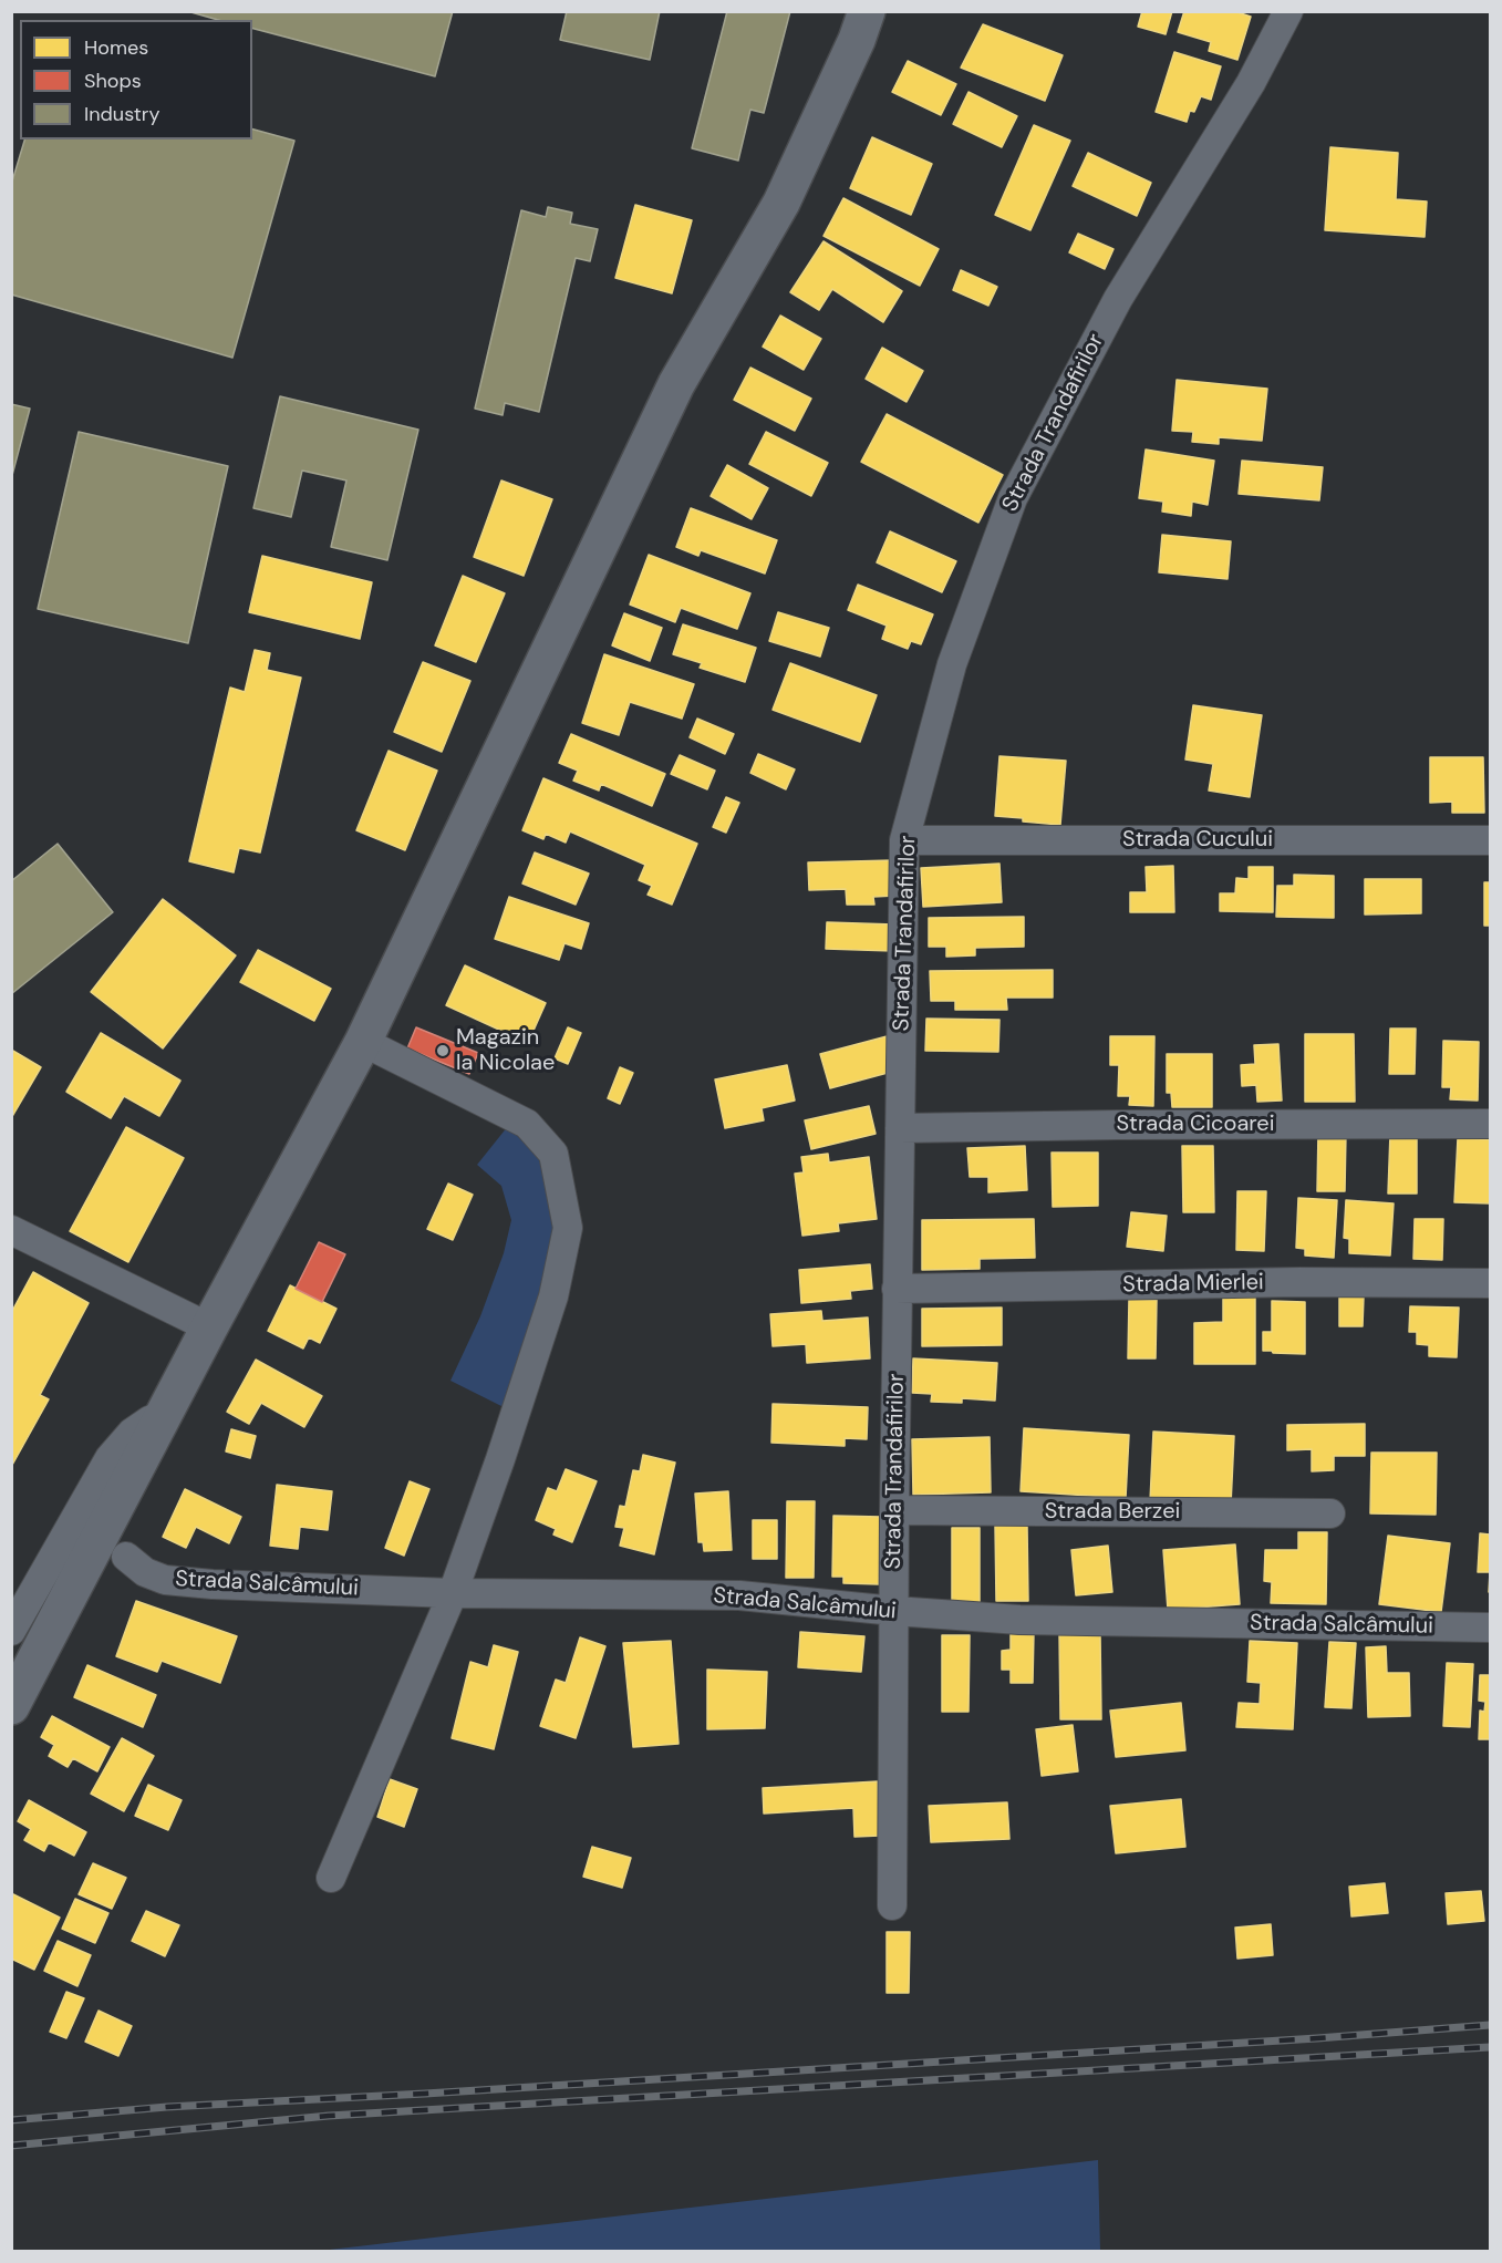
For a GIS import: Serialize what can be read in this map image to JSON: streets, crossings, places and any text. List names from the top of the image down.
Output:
{
  "streets": {
    "street": [
      "Strada Trandafirilor",
      "Strada Cucului",
      "Strada Cicoarei",
      "Strada Mierlei",
      "Strada Berzei",
      "Strada Salcâmului"
    ]
  },
  "crossings": [
    ["Strada Trandafirilor", "Strada Cucului"],
    ["Strada Trandafirilor", "Strada Cicoarei"],
    ["Strada Trandafirilor", "Strada Mierlei"],
    ["Strada Trandafirilor", "Strada Berzei"],
    ["Strada Trandafirilor", "Strada Salcâmului"]
  ],
  "places": ["Magazin la Nicolae"],
  "legend": ["Homes", "Shops", "Industry"]
}
